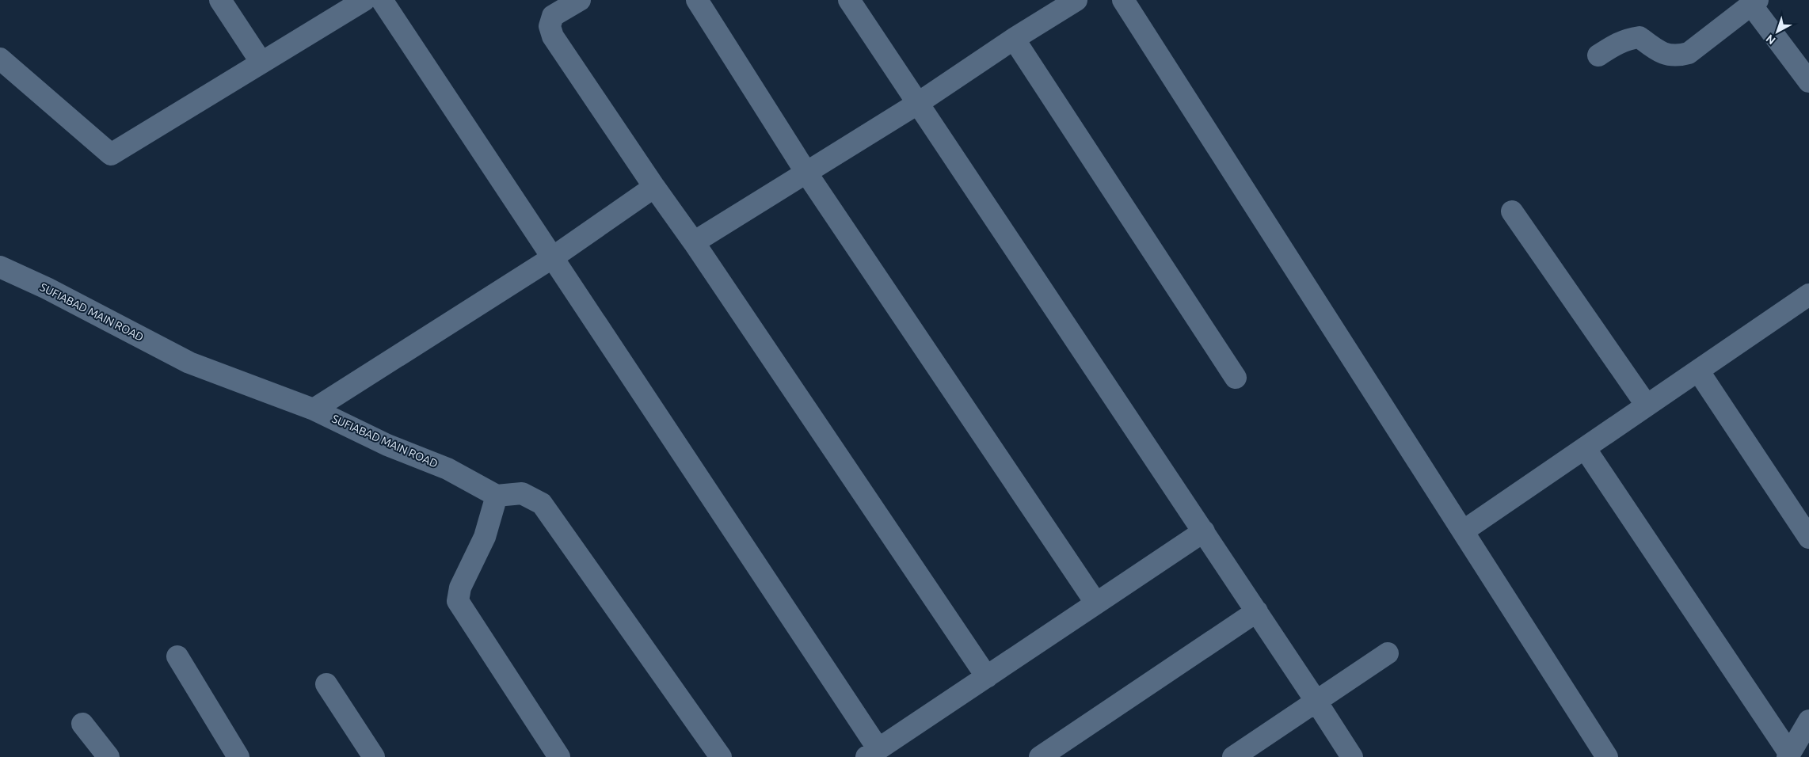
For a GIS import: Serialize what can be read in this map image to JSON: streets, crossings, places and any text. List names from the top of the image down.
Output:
{
  "streets": {
    "street": ["SUFIABAD MAIN ROAD"]
  },
  "north": "bottom left"
}
